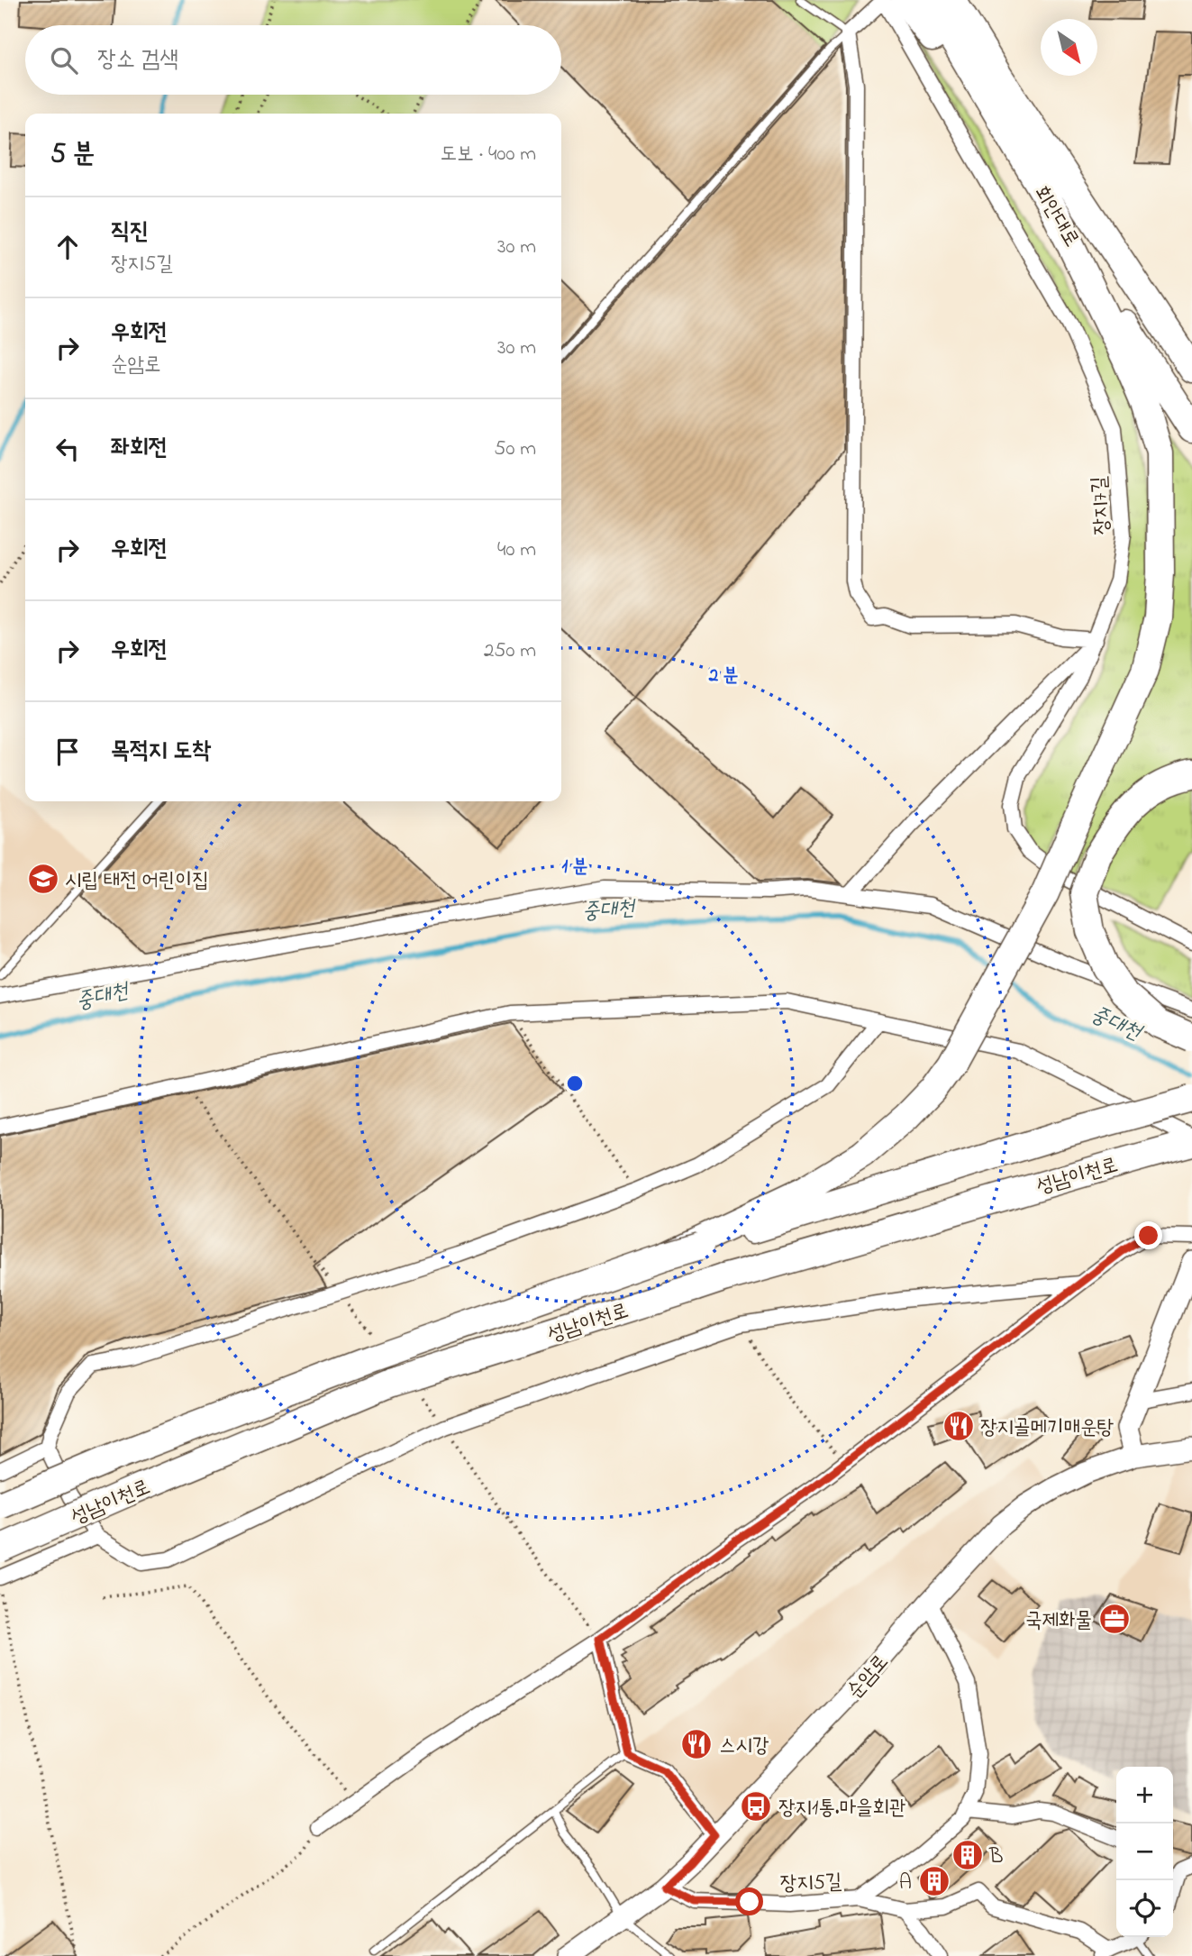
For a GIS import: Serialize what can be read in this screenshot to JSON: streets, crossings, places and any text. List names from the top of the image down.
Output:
{
  "streets": {
    "highway": ["회안대로", "성남이천로"],
    "street": ["장지7길", "순암로", "장지5길"]
  },
  "crossings": [
    ["순암로", "장지5길"]
  ],
  "water": ["중대천"],
  "places": {
    "school or university": ["시립 태전 어린이집"],
    "restaurant": ["장지골메기매운탕", "스시강"],
    "office": ["국제화물"],
    "bus stop": ["장지1통.마을회관"],
    "building": ["B", "A"]
  },
  "north": "bottom right",
  "page": {
    "search": "장소 검색",
    "heading": ["5 분", "도보 · 400 m"],
    "list": [
      ["직진", "장지5길", "30 m"],
      ["우회전", "순암로", "30 m"],
      ["좌회전", "50 m"],
      ["우회전", "40 m"],
      ["우회전", "250 m"],
      "목적지 도착"
    ],
    "map_buttons": ["+", "−"]
  },
  "rings": ["2 분", "1 분"]
}
